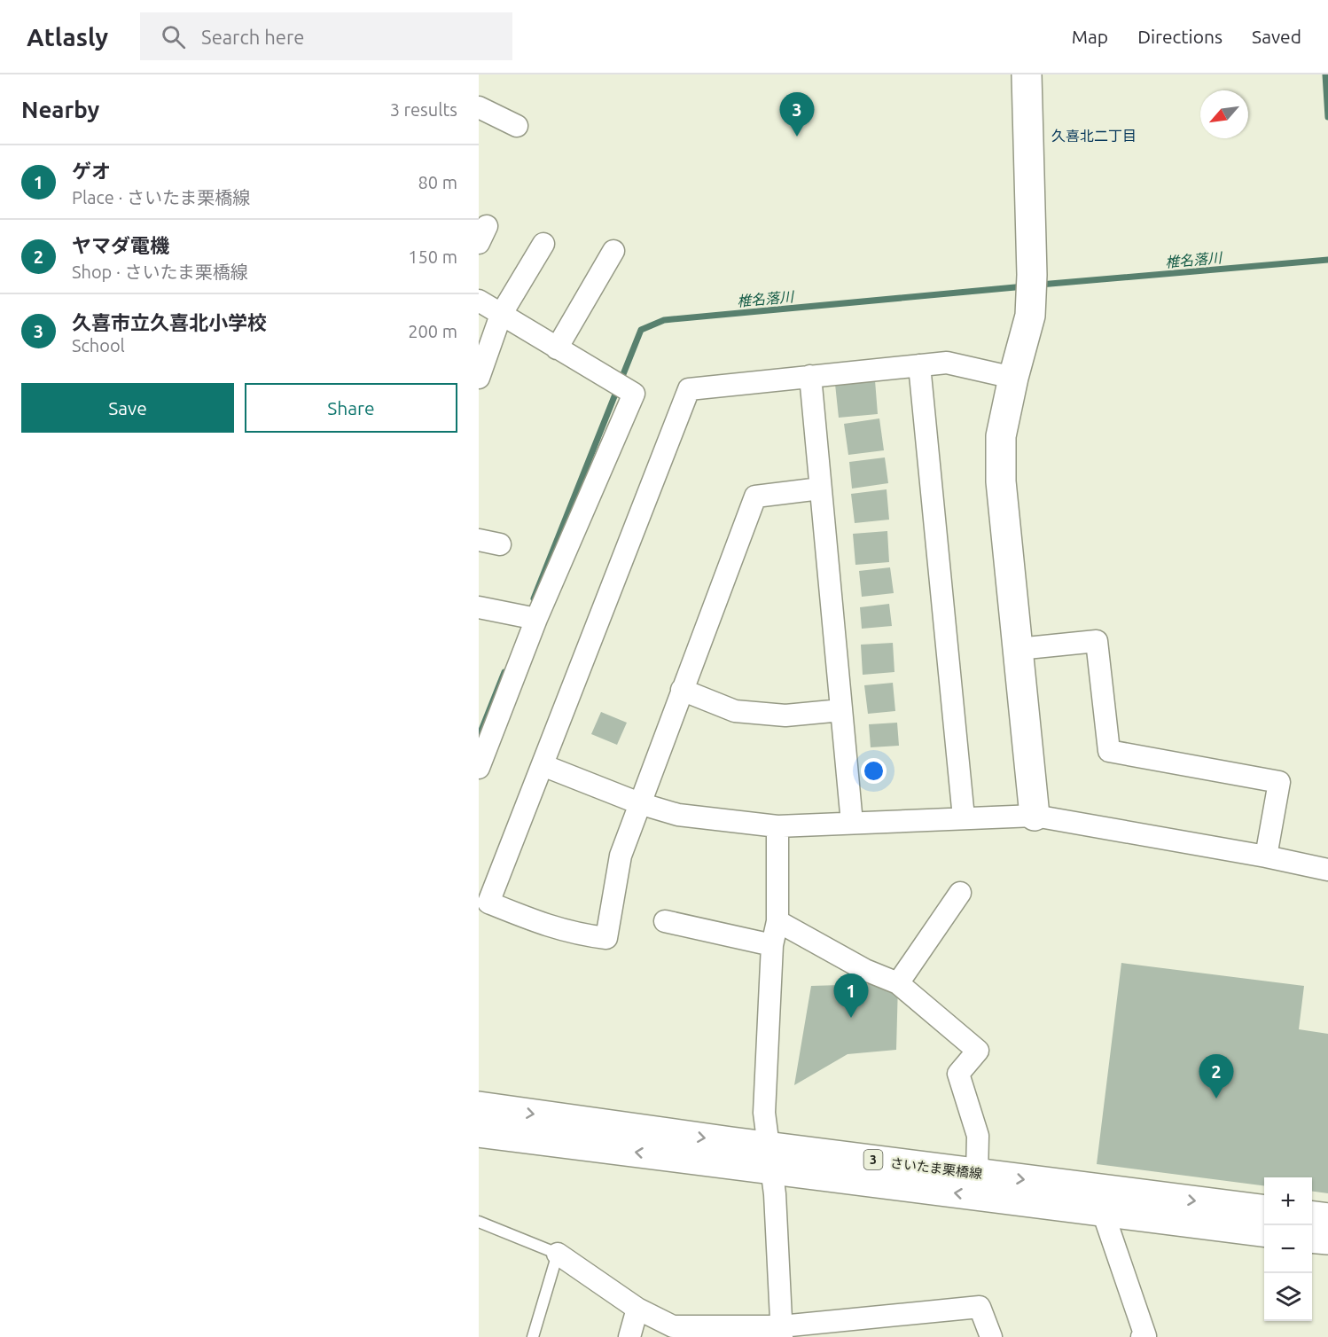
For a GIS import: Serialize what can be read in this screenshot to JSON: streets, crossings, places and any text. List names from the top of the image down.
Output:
{
  "streets": {
    "main road": ["3", "さいたま栗橋線"]
  },
  "districts": ["久喜北二丁目"],
  "water": ["椎名落川"],
  "north": "bottom left",
  "page": {
    "header": "Atlasly",
    "search": "Search here",
    "nav": ["Map", "Directions", "Saved"],
    "heading": ["Nearby", "3 results"],
    "pins": ["3", "1", "2"],
    "list": [
      {
        "mark": "1",
        "name": "ゲオ",
        "note": "Place · さいたま栗橋線",
        "value": "80 m"
      },
      {
        "mark": "2",
        "name": "ヤマダ電機",
        "note": "Shop · さいたま栗橋線",
        "value": "150 m"
      },
      {
        "mark": "3",
        "name": "久喜市立久喜北小学校",
        "note": "School",
        "value": "200 m"
      }
    ],
    "buttons": ["Save", "Share"],
    "map_buttons": ["+", "−"]
  }
}
